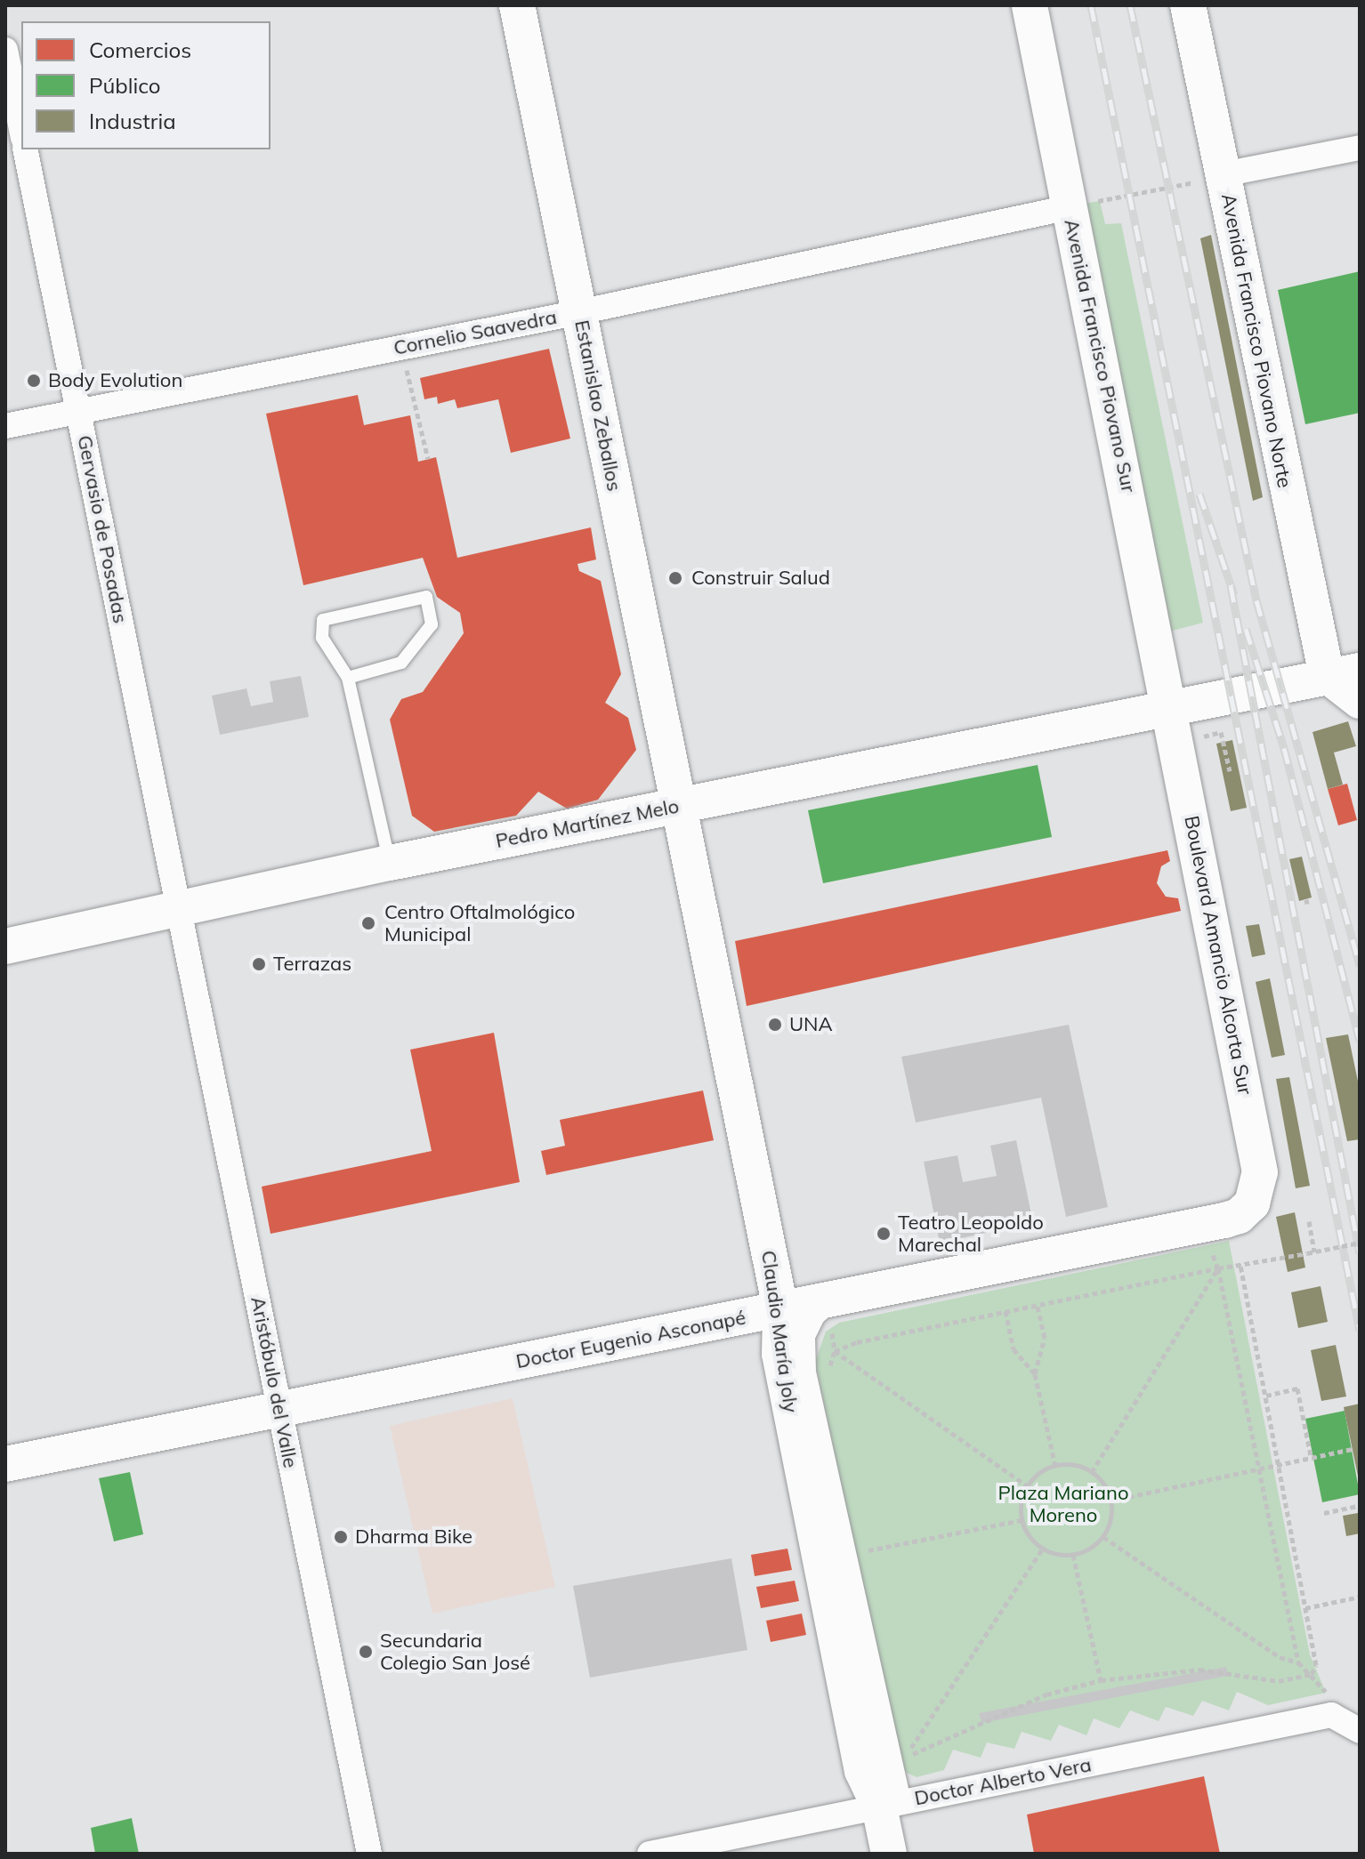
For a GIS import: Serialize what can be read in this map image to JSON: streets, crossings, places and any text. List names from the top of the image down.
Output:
{
  "streets": {
    "street": [
      "Cornelio Saavedra",
      "Avenida Francisco Piovano Norte",
      "Avenida Francisco Piovano Sur",
      "Estanislao Zeballos",
      "Gervasio de Posadas",
      "Pedro Martínez Melo",
      "Boulevard Amancio Alcorta Sur",
      "Claudio María Joly",
      "Doctor Eugenio Asconapé",
      "Aristóbulo del Valle",
      "Doctor Alberto Vera"
    ]
  },
  "crossings": [
    ["Cornelio Saavedra", "Avenida Francisco Piovano Sur"],
    ["Cornelio Saavedra", "Estanislao Zeballos"],
    ["Cornelio Saavedra", "Gervasio de Posadas"],
    ["Avenida Francisco Piovano Norte", "Pedro Martínez Melo"],
    ["Avenida Francisco Piovano Sur", "Pedro Martínez Melo"],
    ["Avenida Francisco Piovano Sur", "Boulevard Amancio Alcorta Sur"],
    ["Estanislao Zeballos", "Pedro Martínez Melo"],
    ["Estanislao Zeballos", "Claudio María Joly"],
    ["Gervasio de Posadas", "Pedro Martínez Melo"],
    ["Gervasio de Posadas", "Aristóbulo del Valle"],
    ["Pedro Martínez Melo", "Boulevard Amancio Alcorta Sur"],
    ["Pedro Martínez Melo", "Claudio María Joly"],
    ["Pedro Martínez Melo", "Aristóbulo del Valle"],
    ["Boulevard Amancio Alcorta Sur", "Doctor Eugenio Asconapé"],
    ["Claudio María Joly", "Doctor Eugenio Asconapé"],
    ["Claudio María Joly", "Doctor Alberto Vera"],
    ["Doctor Eugenio Asconapé", "Aristóbulo del Valle"]
  ],
  "parks": ["Plaza Mariano Moreno"],
  "places": [
    "Body Evolution",
    "Construir Salud",
    "Centro Oftalmológico Municipal",
    "Terrazas",
    "UNA",
    "Teatro Leopoldo Marechal",
    "Dharma Bike",
    "Secundaria Colegio San José"
  ],
  "legend": ["Comercios", "Público", "Industria"]
}
